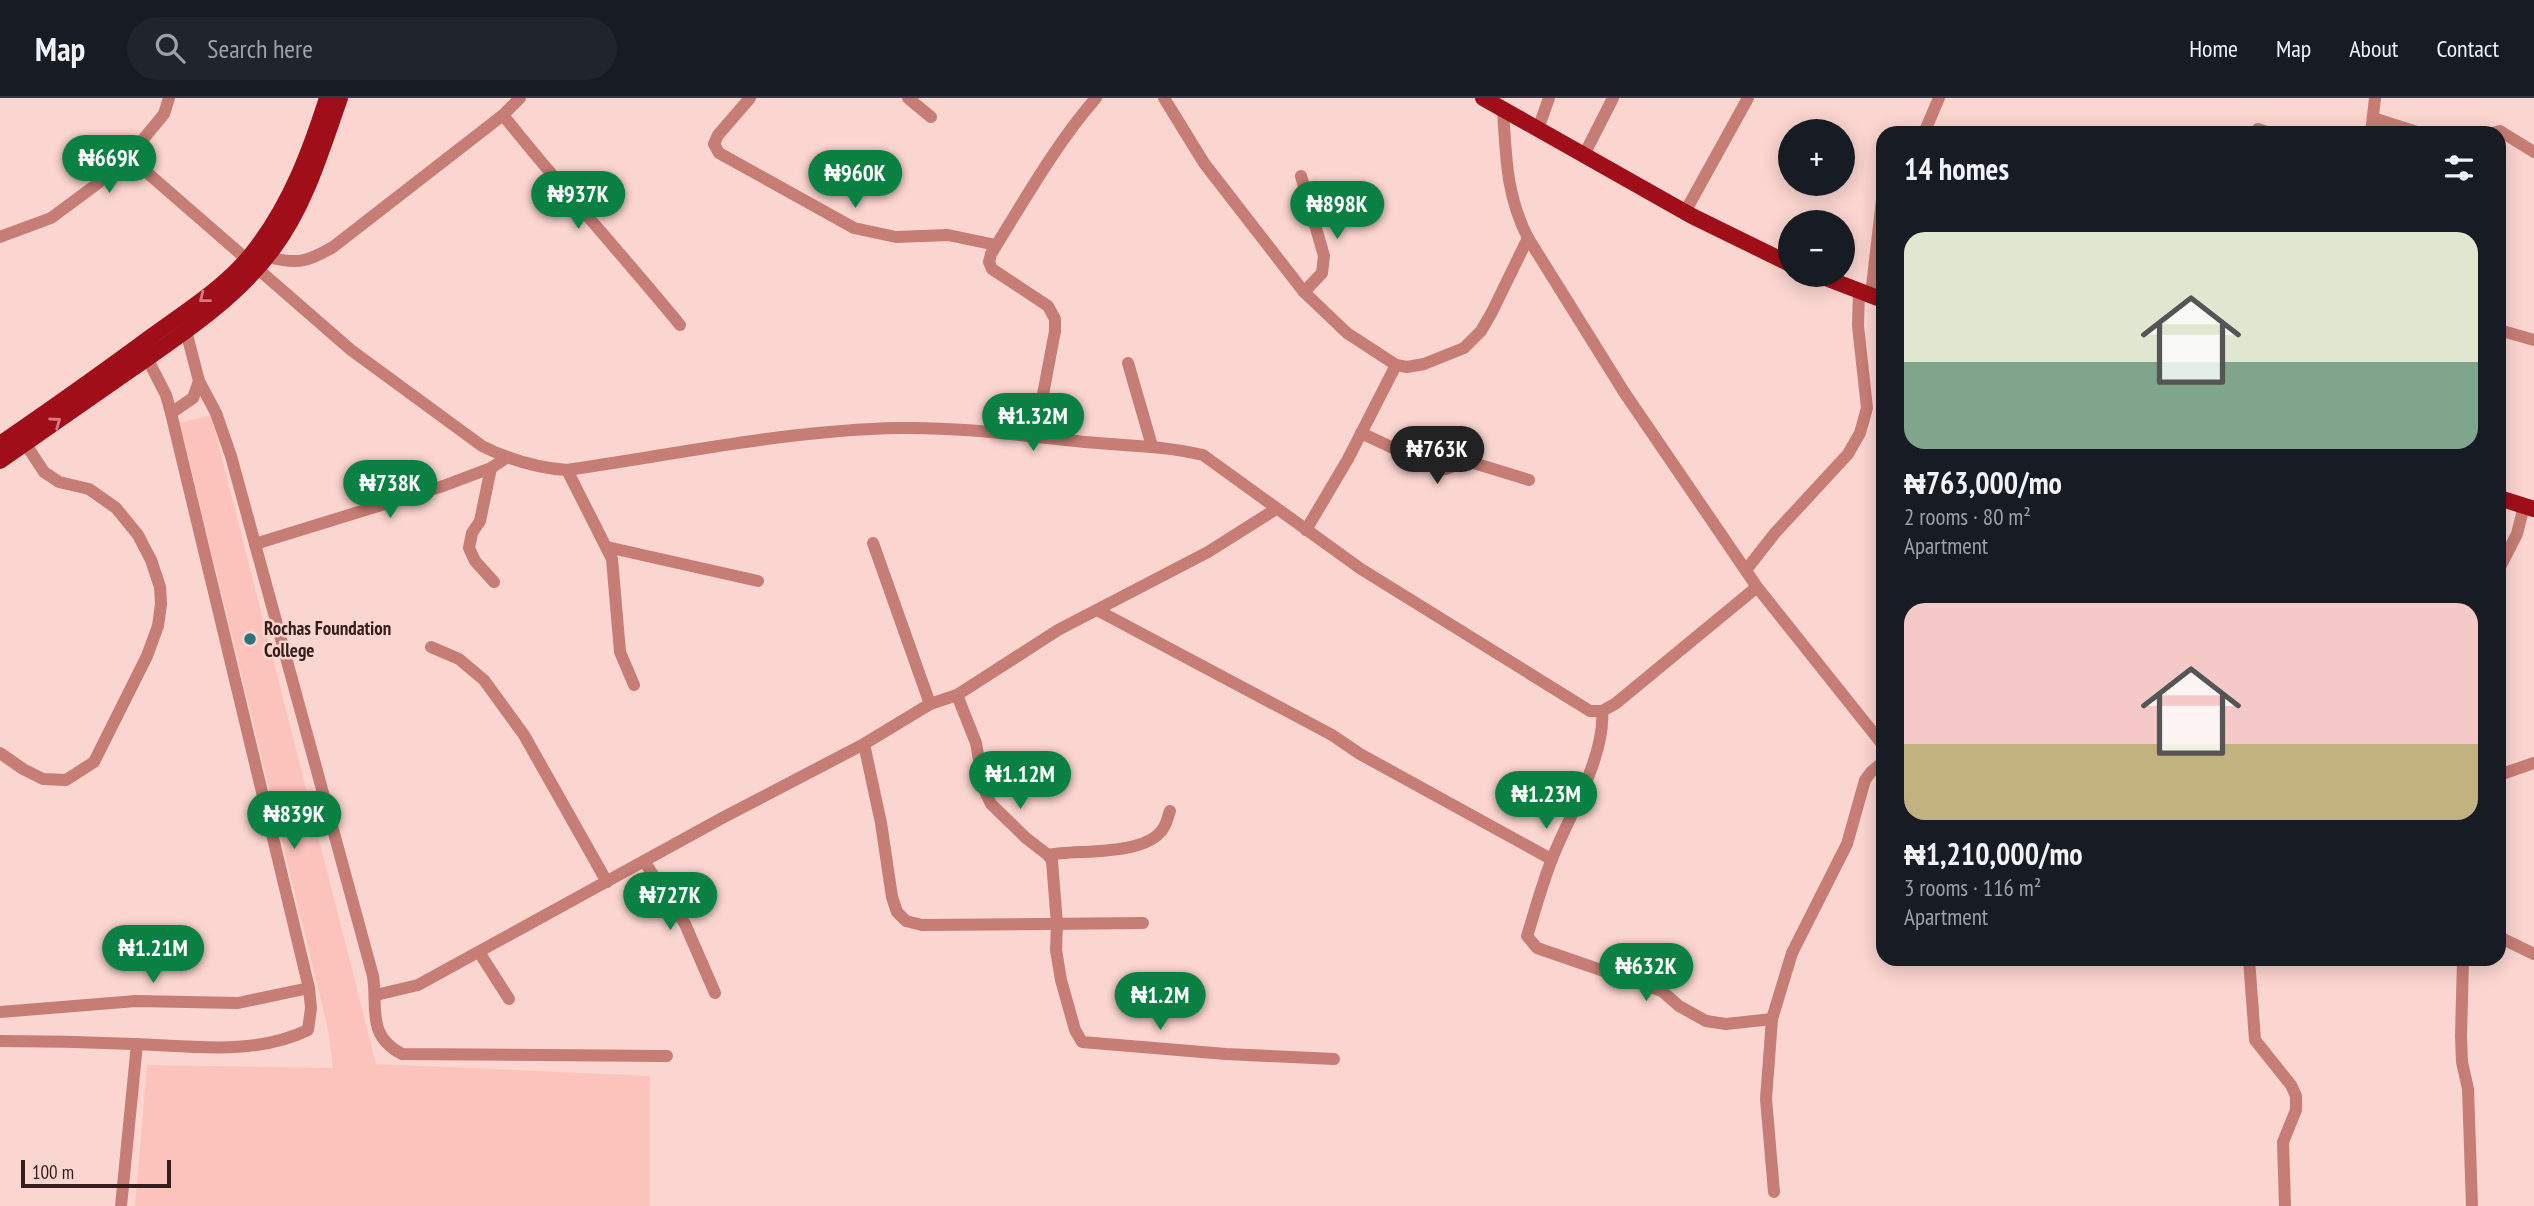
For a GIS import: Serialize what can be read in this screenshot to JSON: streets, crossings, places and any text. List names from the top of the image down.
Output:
{
  "places": ["Rochas Foundation College"],
  "scale_bar": "100 m",
  "page": {
    "header": "Map",
    "search": "Search here",
    "nav": [
      "Home",
      "Map",
      "About",
      "Contact"
    ],
    "map_buttons": ["+", "−"],
    "heading": "14 homes",
    "price": [
      "₦669K",
      "₦960K",
      "₦937K",
      "₦898K",
      "₦1.32M",
      "₦763K",
      "₦738K",
      "₦1.12M",
      "₦1.23M",
      "₦839K",
      "₦727K",
      "₦1.21M",
      "₦632K",
      "₦1.2M"
    ],
    "list": [
      {
        "name": "₦763,000/mo",
        "note": "2 rooms · 80 m² · Apartment"
      },
      {
        "name": "₦1,210,000/mo",
        "note": "3 rooms · 116 m² · Apartment"
      }
    ],
    "scale": "100 m"
  }
}
